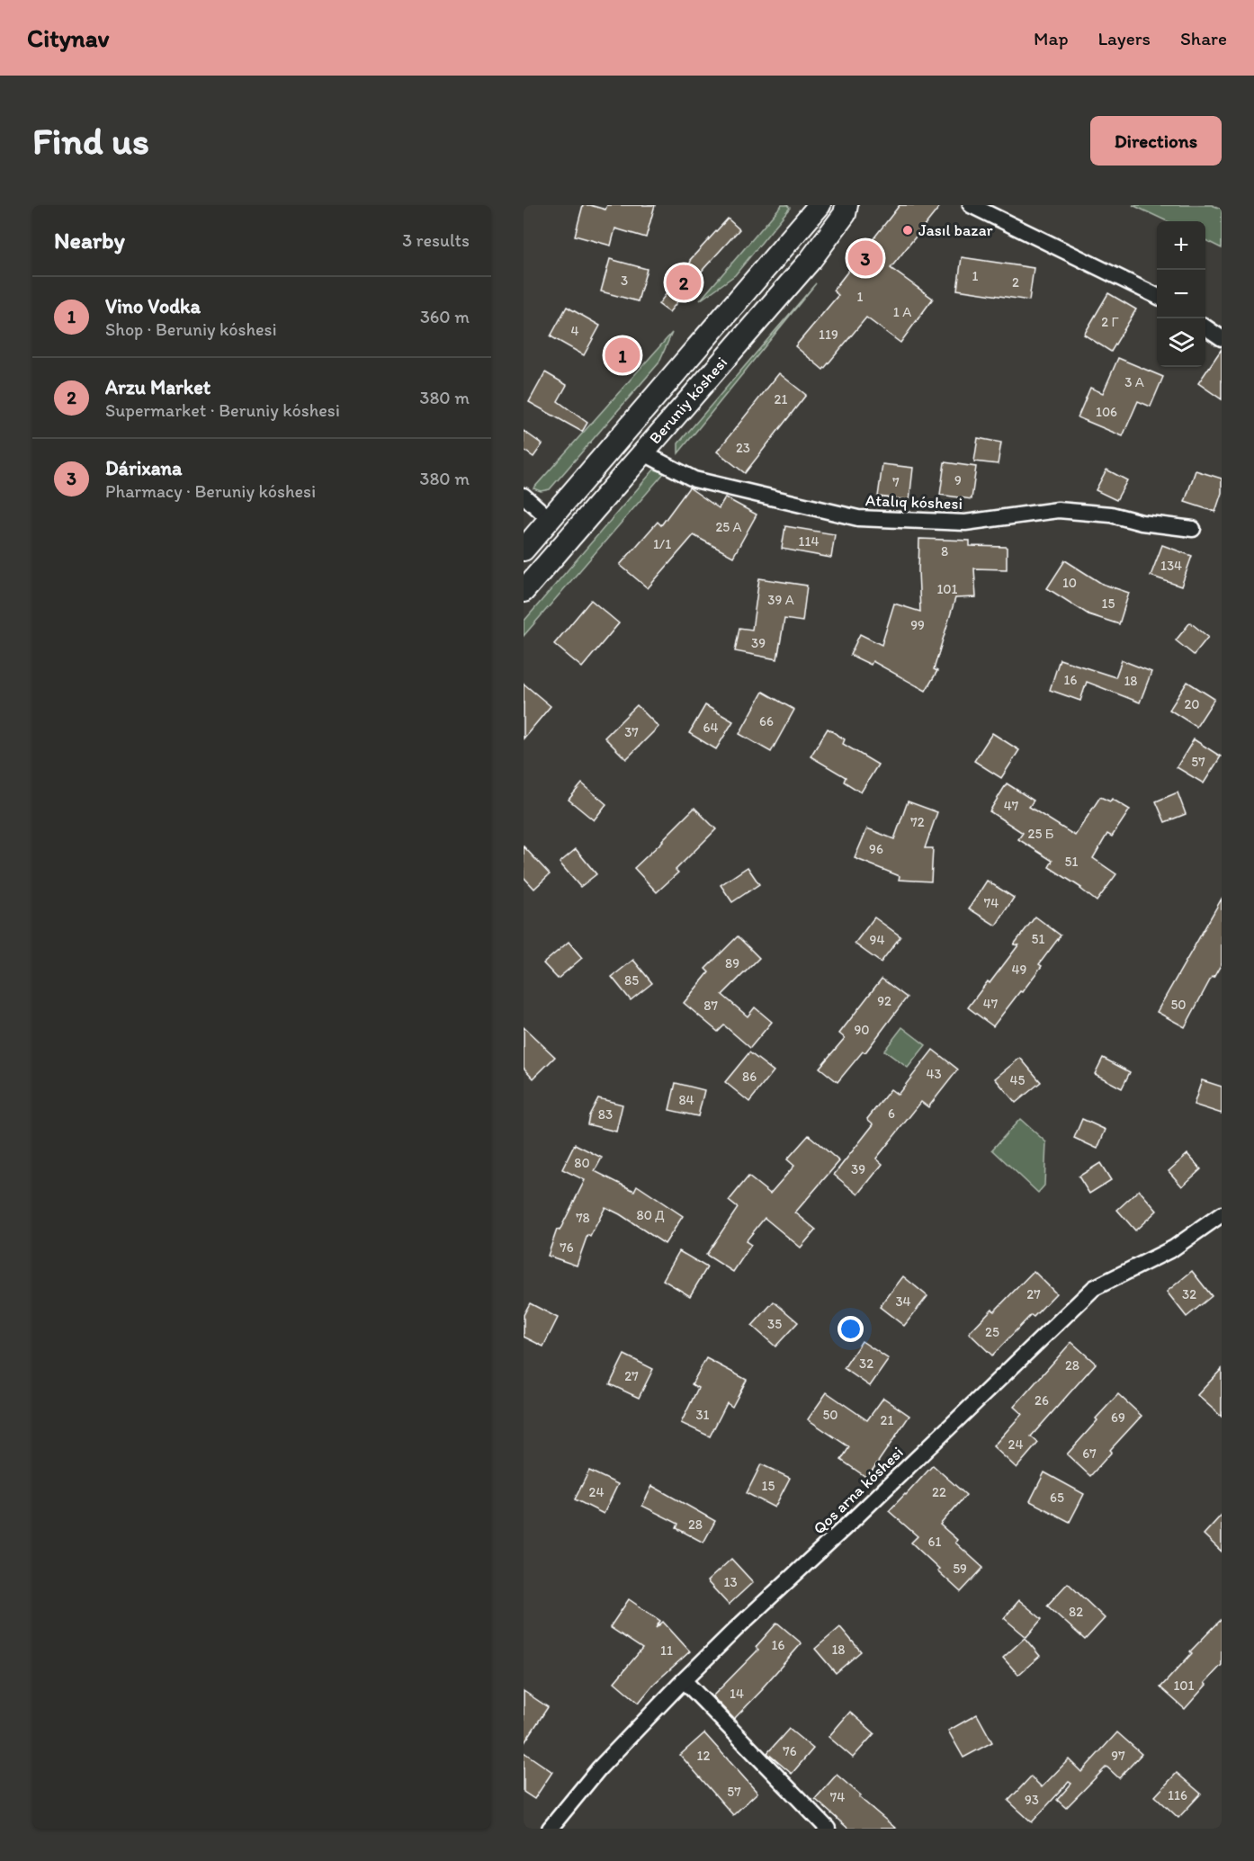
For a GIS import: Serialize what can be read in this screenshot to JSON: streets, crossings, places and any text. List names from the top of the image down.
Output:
{
  "streets": {
    "street": ["Beruniy kóshesi", "Atalıq kóshesi", "Qos arna kóshesi"]
  },
  "crossings": [
    ["Beruniy kóshesi", "Atalıq kóshesi"]
  ],
  "places": ["Jasıl bazar"],
  "house_numbers": [
    "1",
    "3",
    "2",
    "1",
    "1 А",
    "2 Г",
    "4",
    "119",
    "3 А",
    "21",
    "106",
    "23",
    "9",
    "7",
    "25 А",
    "114",
    "1/1",
    "8",
    "134",
    "10",
    "101",
    "39 А",
    "15",
    "99",
    "39",
    "16",
    "18",
    "20",
    "66",
    "64",
    "37",
    "57",
    "47",
    "72",
    "25 Б",
    "96",
    "51",
    "74",
    "51",
    "94",
    "89",
    "49",
    "85",
    "92",
    "47",
    "50",
    "87",
    "90",
    "43",
    "86",
    "45",
    "84",
    "6",
    "83",
    "80",
    "39",
    "80 Д",
    "78",
    "76",
    "27",
    "32",
    "34",
    "35",
    "25",
    "32",
    "28",
    "27",
    "26",
    "31",
    "50",
    "69",
    "21",
    "24",
    "67",
    "15",
    "24",
    "22",
    "65",
    "28",
    "61",
    "59",
    "13",
    "82",
    "16",
    "18",
    "11",
    "101",
    "14",
    "76",
    "12",
    "97",
    "57",
    "116",
    "74",
    "93"
  ],
  "page": {
    "header": "Citynav",
    "nav": ["Map", "Layers", "Share"],
    "buttons": "Directions",
    "title": "Find us",
    "heading": ["Nearby", "3 results"],
    "map_buttons": ["+", "−"],
    "pins": ["3", "2", "1"],
    "list": [
      {
        "mark": "1",
        "name": "Vino Vodka",
        "note": "Shop · Beruniy kóshesi",
        "value": "360 m"
      },
      {
        "mark": "2",
        "name": "Arzu Market",
        "note": "Supermarket · Beruniy kóshesi",
        "value": "380 m"
      },
      {
        "mark": "3",
        "name": "Dárixana",
        "note": "Pharmacy · Beruniy kóshesi",
        "value": "380 m"
      }
    ]
  }
}
